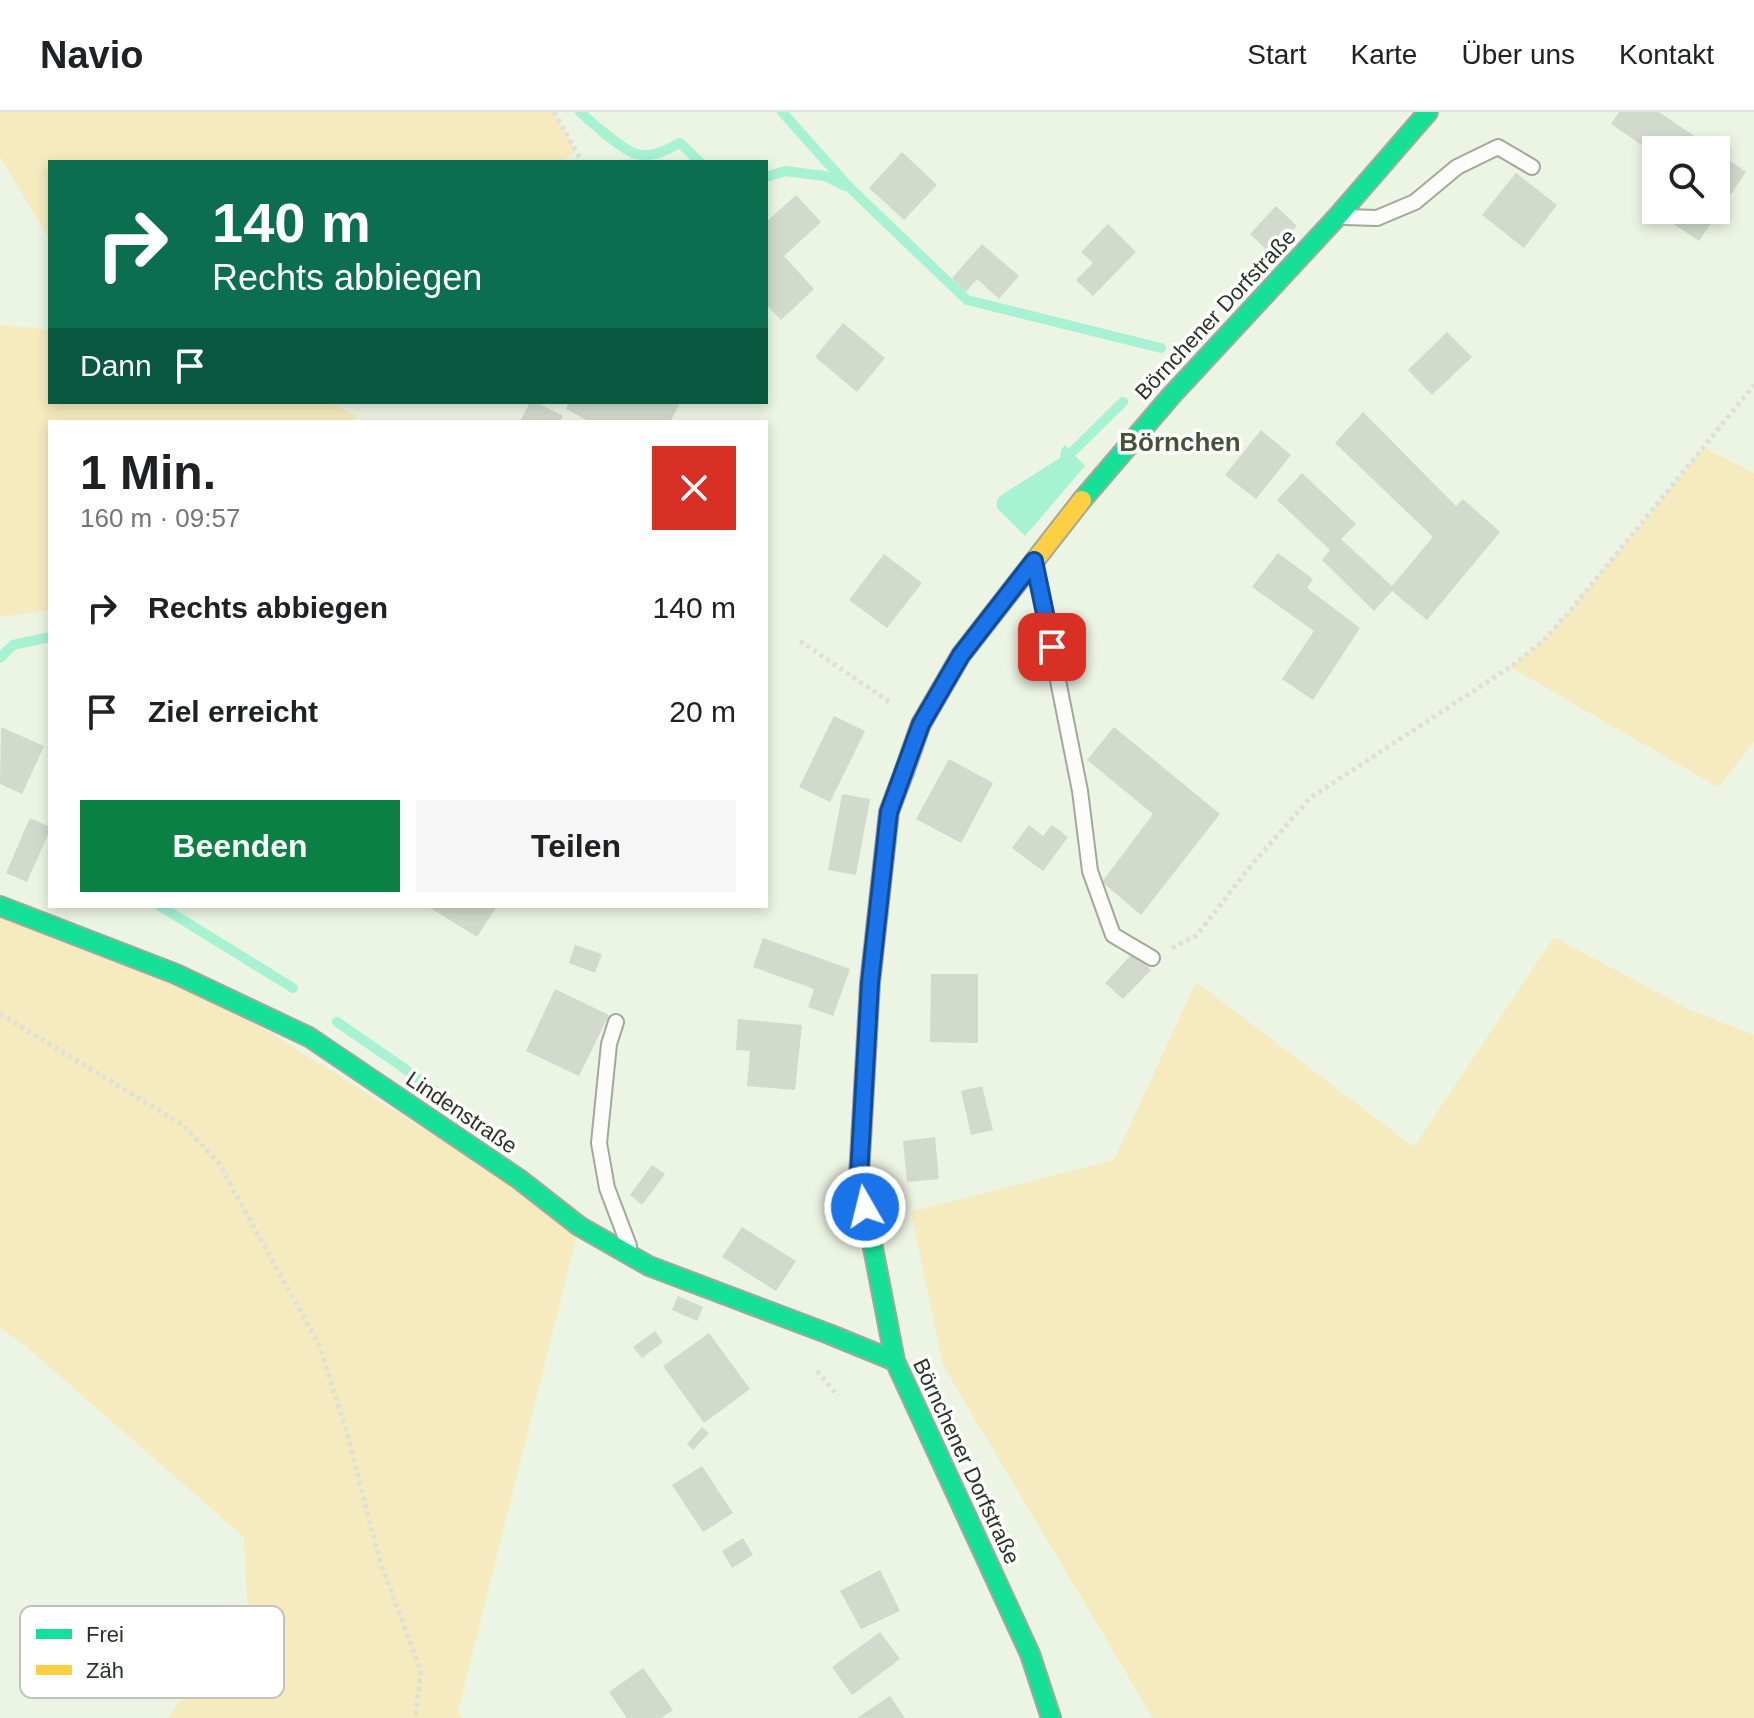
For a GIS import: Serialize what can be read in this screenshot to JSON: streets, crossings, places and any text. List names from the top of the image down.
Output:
{
  "streets": {
    "street": ["Börnchener Dorfstraße", "Lindenstraße"]
  },
  "crossings": [
    ["Börnchener Dorfstraße", "Lindenstraße"]
  ],
  "districts": ["Börnchen"],
  "legend": ["Frei", "Zäh"],
  "page": {
    "header": "Navio",
    "nav": [
      "Start",
      "Karte",
      "Über uns",
      "Kontakt"
    ],
    "turn": ["140 m", "Rechts abbiegen"],
    "then": "Dann",
    "heading": ["1 Min.", "160 m · 09:57"],
    "list": [
      {
        "name": "Rechts abbiegen",
        "value": "140 m"
      },
      {
        "name": "Ziel erreicht",
        "value": "20 m"
      }
    ],
    "buttons": ["Beenden", "Teilen"]
  }
}
